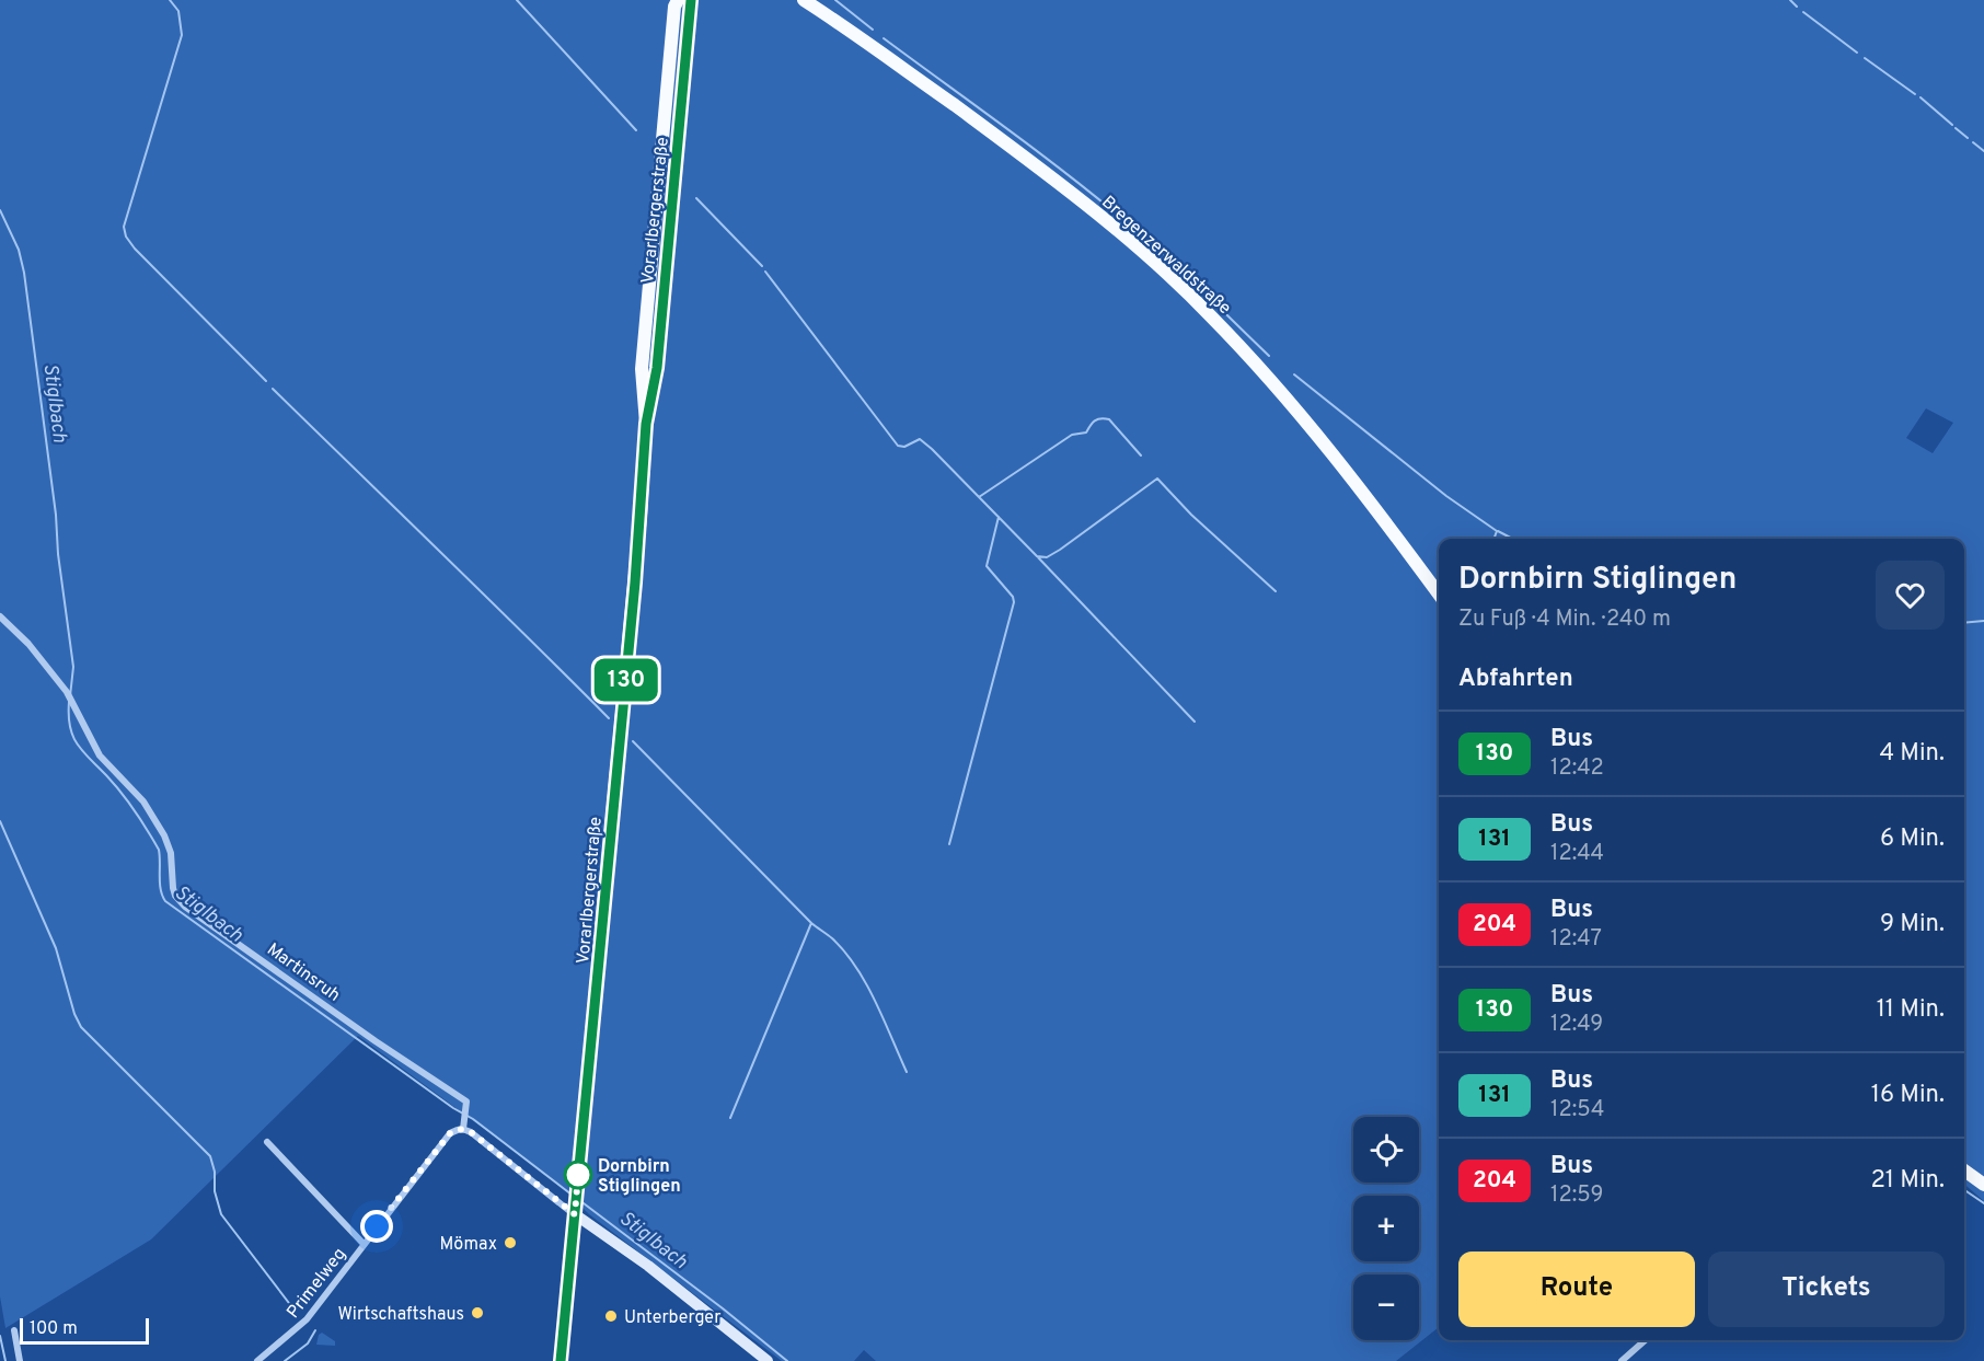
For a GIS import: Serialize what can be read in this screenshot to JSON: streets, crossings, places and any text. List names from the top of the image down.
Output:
{
  "streets": {
    "main road": ["Vorarlbergerstraße", "Bregenzerwaldstraße"],
    "street": ["Martinsruh", "Primelweg"]
  },
  "crossings": [
    ["Martinsruh", "Primelweg"]
  ],
  "water": ["Stiglbach"],
  "places": [
    "Dornbirn Stiglingen",
    "Mömax",
    "Wirtschaftshaus",
    "Unterberger"
  ],
  "lines": ["bus line 130"],
  "scale_bar": "100 m",
  "page": {
    "on_map": "130",
    "heading": [
      ["Dornbirn Stiglingen", "Zu Fuß · 4 Min. · 240 m"],
      "Abfahrten"
    ],
    "list": [
      {
        "mark": "130",
        "name": "Bus",
        "note": "12:42",
        "value": "4 Min."
      },
      {
        "mark": "131",
        "name": "Bus",
        "note": "12:44",
        "value": "6 Min."
      },
      {
        "mark": "204",
        "name": "Bus",
        "note": "12:47",
        "value": "9 Min."
      },
      {
        "mark": "130",
        "name": "Bus",
        "note": "12:49",
        "value": "11 Min."
      },
      {
        "mark": "131",
        "name": "Bus",
        "note": "12:54",
        "value": "16 Min."
      },
      {
        "mark": "204",
        "name": "Bus",
        "note": "12:59",
        "value": "21 Min."
      }
    ],
    "map_buttons": ["+", "−"],
    "buttons": ["Route", "Tickets"],
    "scale": "100 m"
  }
}
